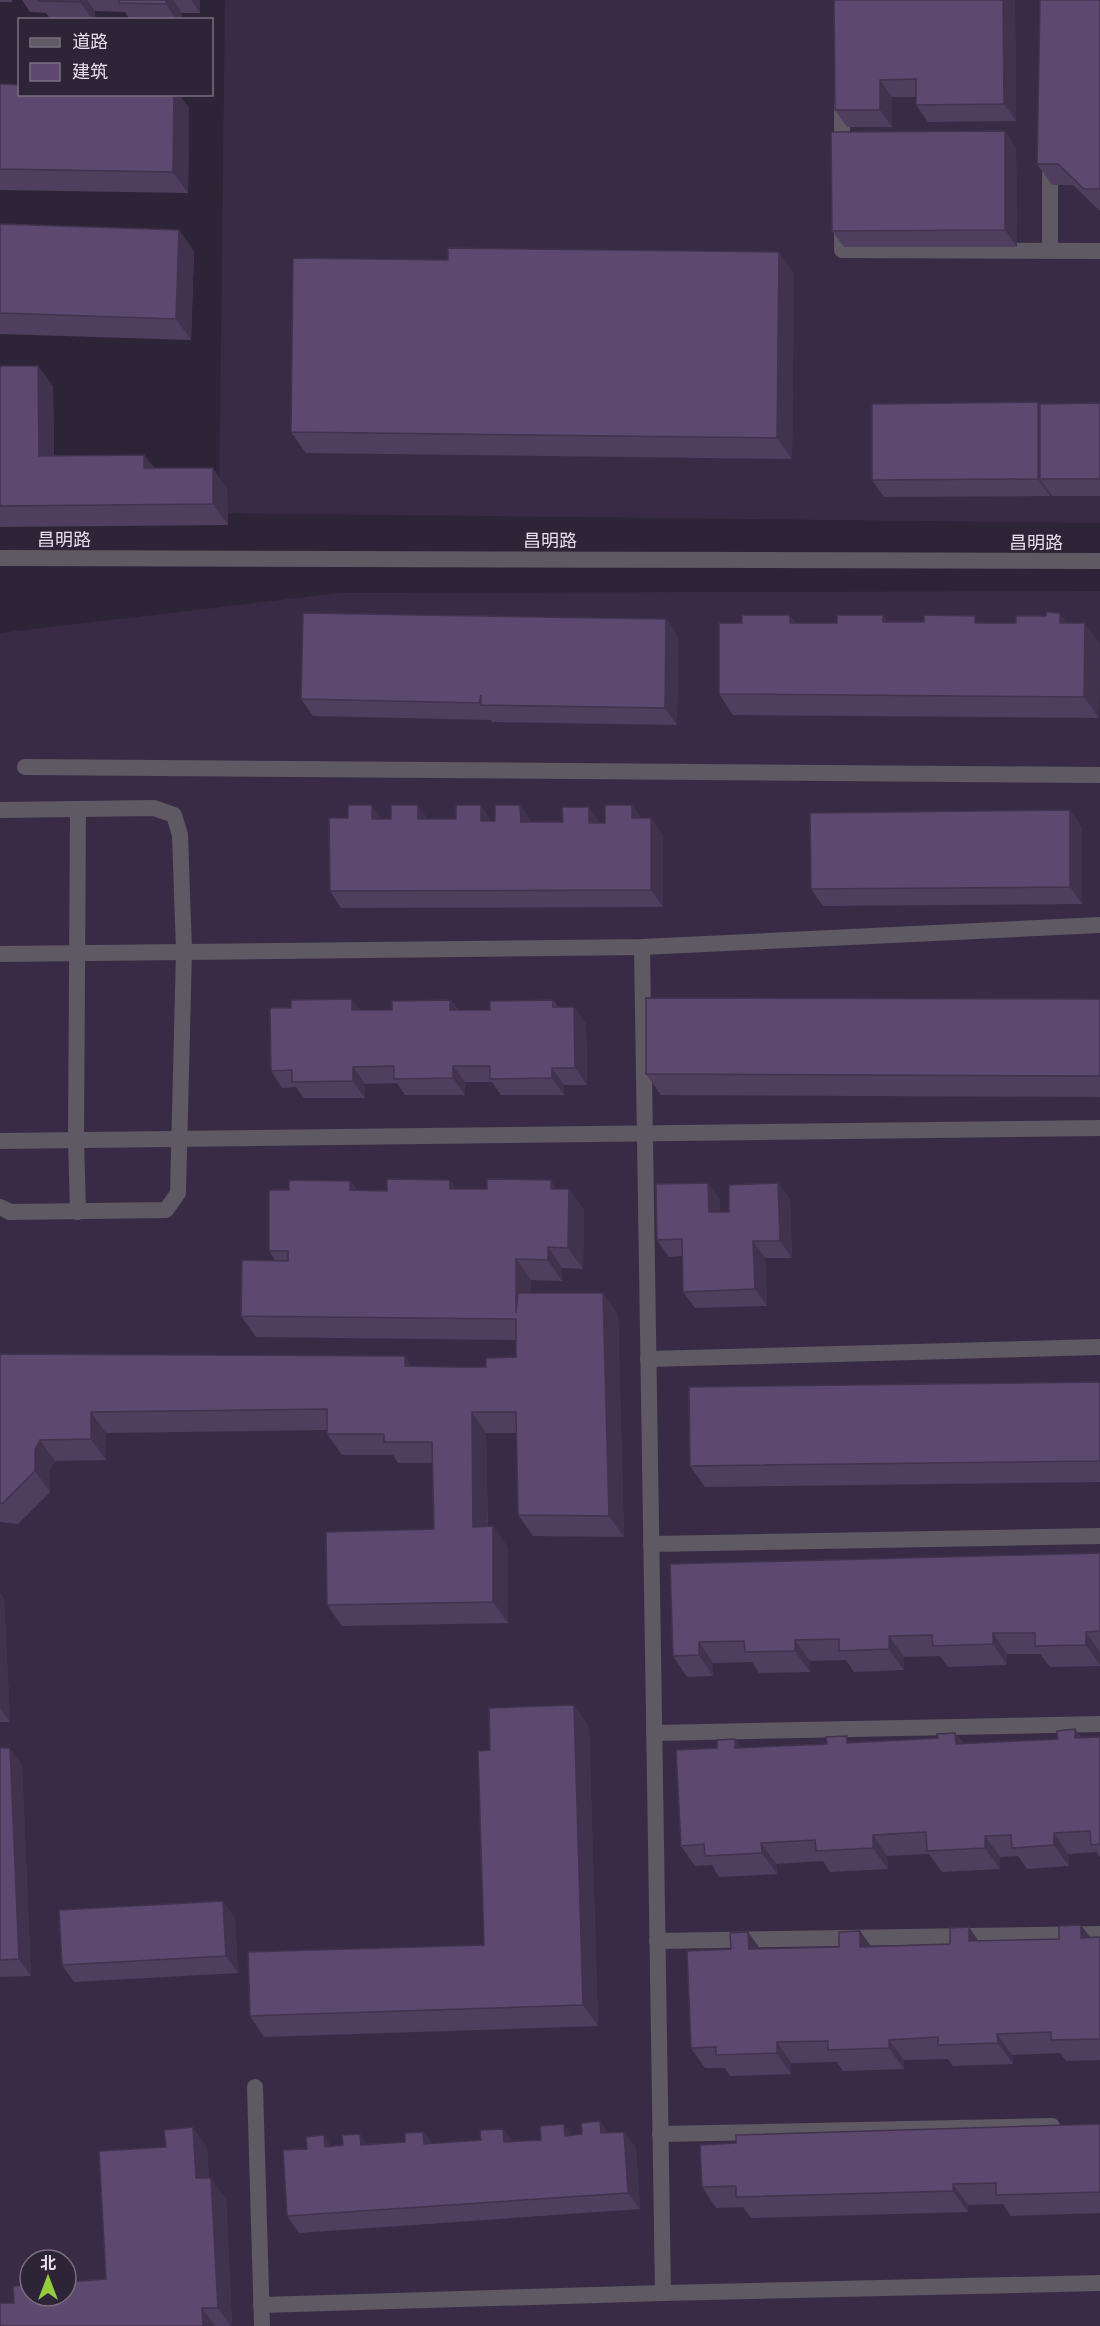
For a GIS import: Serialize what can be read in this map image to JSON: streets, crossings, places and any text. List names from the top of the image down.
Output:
{
  "streets": {
    "street": ["昌明路"]
  },
  "legend": ["道路", "建筑"],
  "north": "top"
}
